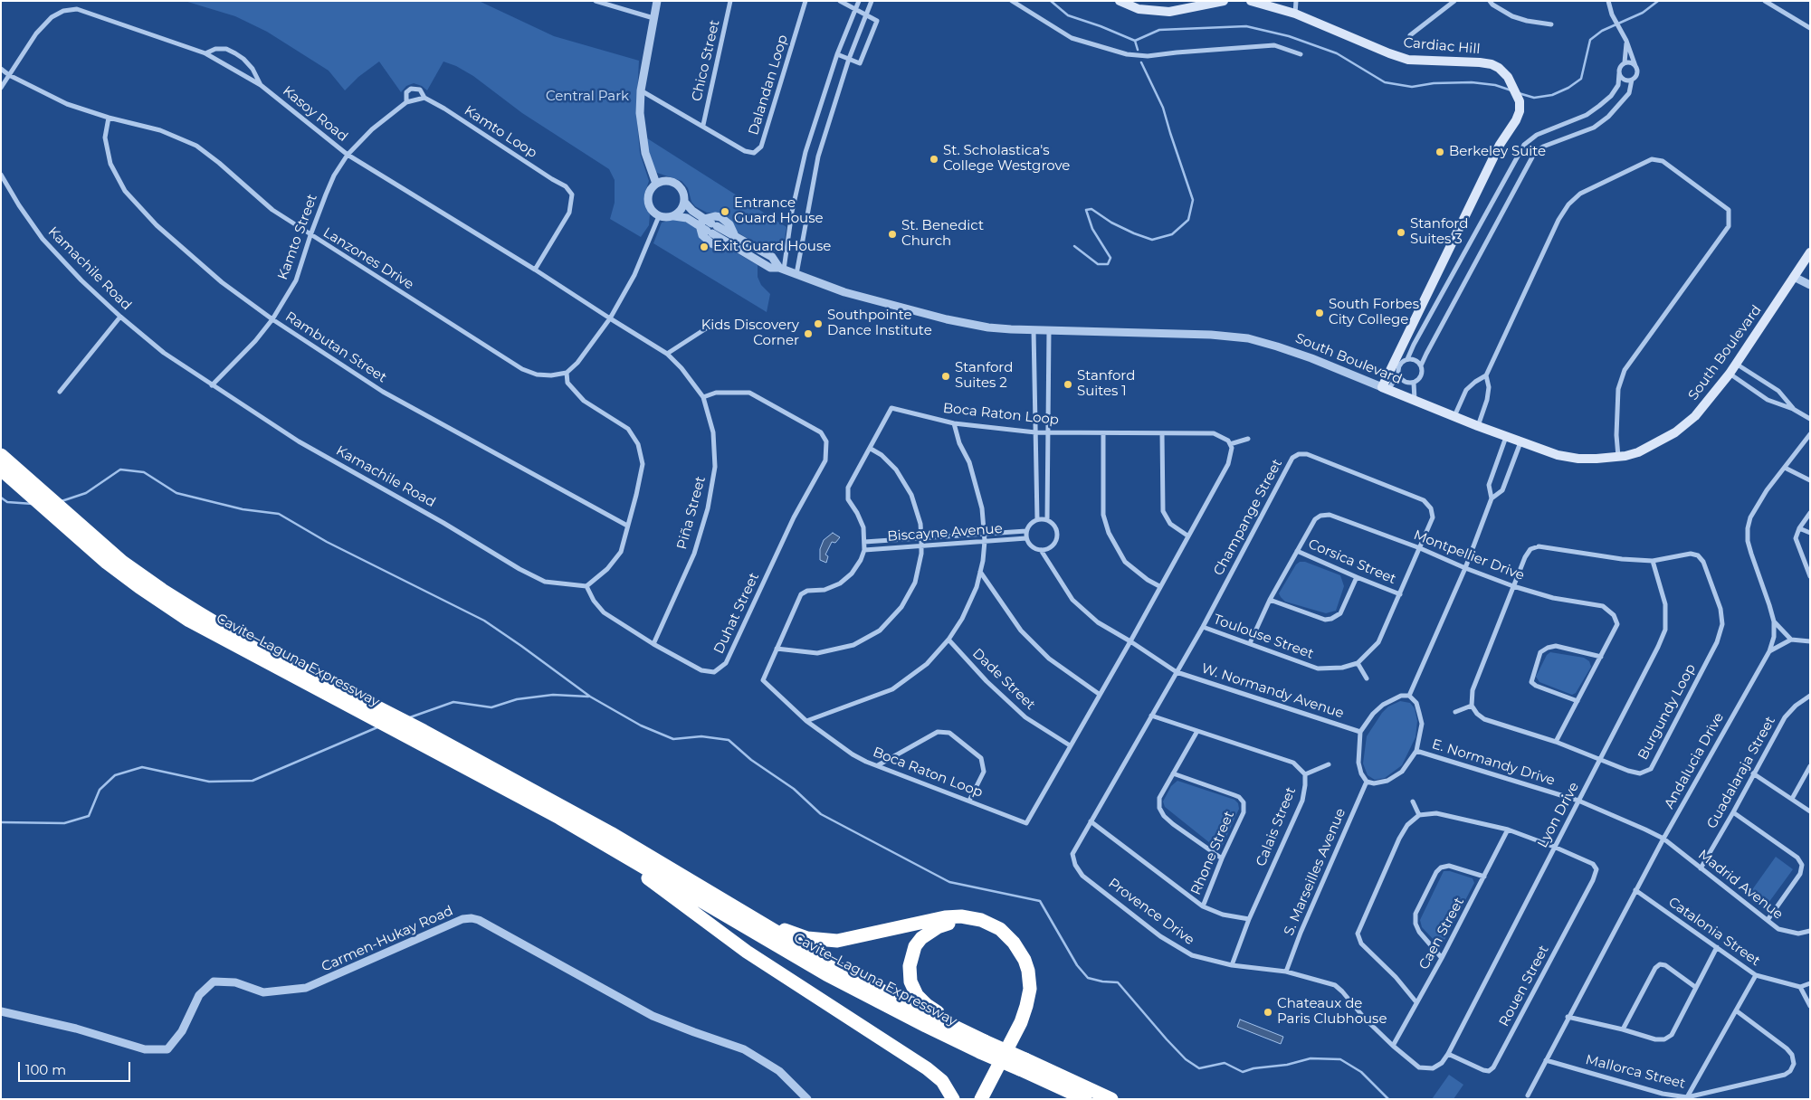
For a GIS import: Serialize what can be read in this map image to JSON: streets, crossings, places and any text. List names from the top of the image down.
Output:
{
  "streets": {
    "highway": ["Cavite–Laguna Expressway"],
    "main road": ["Cardiac Hill", "South Boulevard"],
    "street": [
      "Chico Street",
      "Dalandan Loop",
      "Kasoy Road",
      "Kamto Loop",
      "Kamto Street",
      "Lanzones Drive",
      "Kamachile Road",
      "Rambutan Street",
      "Boca Raton Loop",
      "Piña Street",
      "Champange Street",
      "Biscayne Avenue",
      "Montpellier Drive",
      "Corsica Street",
      "Duhat Street",
      "Toulouse Street",
      "Dade Street",
      "W. Normandy Avenue",
      "Burgundy Loop",
      "Andalucia Drive",
      "E. Normandy Drive",
      "Guadalaraja Street",
      "Lyon Drive",
      "Calais Street",
      "Rhone Street",
      "S. Marseilles Avenue",
      "Madrid Avenue",
      "Provence Drive",
      "Catalonia Street",
      "Caen Street",
      "Carmen-Hukay Road",
      "Rouen Street",
      "Mallorca Street"
    ]
  },
  "crossings": [
    ["Cardiac Hill", "South Boulevard"],
    ["Chico Street", "Dalandan Loop"],
    ["Kasoy Road", "Kamto Loop"],
    ["Kasoy Road", "Kamto Street"],
    ["Kasoy Road", "Lanzones Drive"],
    ["Kasoy Road", "Piña Street"],
    ["Kamto Street", "Lanzones Drive"],
    ["Kamto Street", "Kamachile Road"],
    ["Kamto Street", "Rambutan Street"],
    ["Lanzones Drive", "Rambutan Street"],
    ["Kamachile Road", "Duhat Street"],
    ["Boca Raton Loop", "Biscayne Avenue"],
    ["Boca Raton Loop", "Dade Street"],
    ["Boca Raton Loop", "W. Normandy Avenue"],
    ["Piña Street", "Duhat Street"],
    ["Champange Street", "Montpellier Drive"],
    ["Champange Street", "Toulouse Street"],
    ["Champange Street", "W. Normandy Avenue"],
    ["Champange Street", "Provence Drive"],
    ["Biscayne Avenue", "W. Normandy Avenue"],
    ["Montpellier Drive", "Corsica Street"],
    ["Montpellier Drive", "Toulouse Street"],
    ["Montpellier Drive", "Burgundy Loop"],
    ["W. Normandy Avenue", "E. Normandy Drive"],
    ["W. Normandy Avenue", "S. Marseilles Avenue"],
    ["W. Normandy Avenue", "Provence Drive"],
    ["Burgundy Loop", "Lyon Drive"],
    ["Andalucia Drive", "E. Normandy Drive"],
    ["Andalucia Drive", "Madrid Avenue"],
    ["Andalucia Drive", "Catalonia Street"],
    ["Andalucia Drive", "Mallorca Street"],
    ["E. Normandy Drive", "Lyon Drive"],
    ["E. Normandy Drive", "S. Marseilles Avenue"],
    ["E. Normandy Drive", "Madrid Avenue"],
    ["Guadalaraja Street", "Madrid Avenue"],
    ["Lyon Drive", "Provence Drive"],
    ["Lyon Drive", "Rouen Street"],
    ["Calais Street", "Rhone Street"],
    ["Calais Street", "Provence Drive"],
    ["Rhone Street", "Provence Drive"],
    ["S. Marseilles Avenue", "Provence Drive"],
    ["Provence Drive", "Caen Street"]
  ],
  "parks": ["Central Park"],
  "places": [
    "Berkeley Suite",
    "St. Scholastica's College Westgrove",
    "Entrance Guard House",
    "Stanford Suites 3",
    "St. Benedict Church",
    "Exit Guard House",
    "South Forbes City College",
    "Southpointe Dance Institute",
    "Kids Discovery Corner",
    "Stanford Suites 2",
    "Stanford Suites 1",
    "Chateaux de Paris Clubhouse"
  ],
  "scale_bar": "100 m"
}
